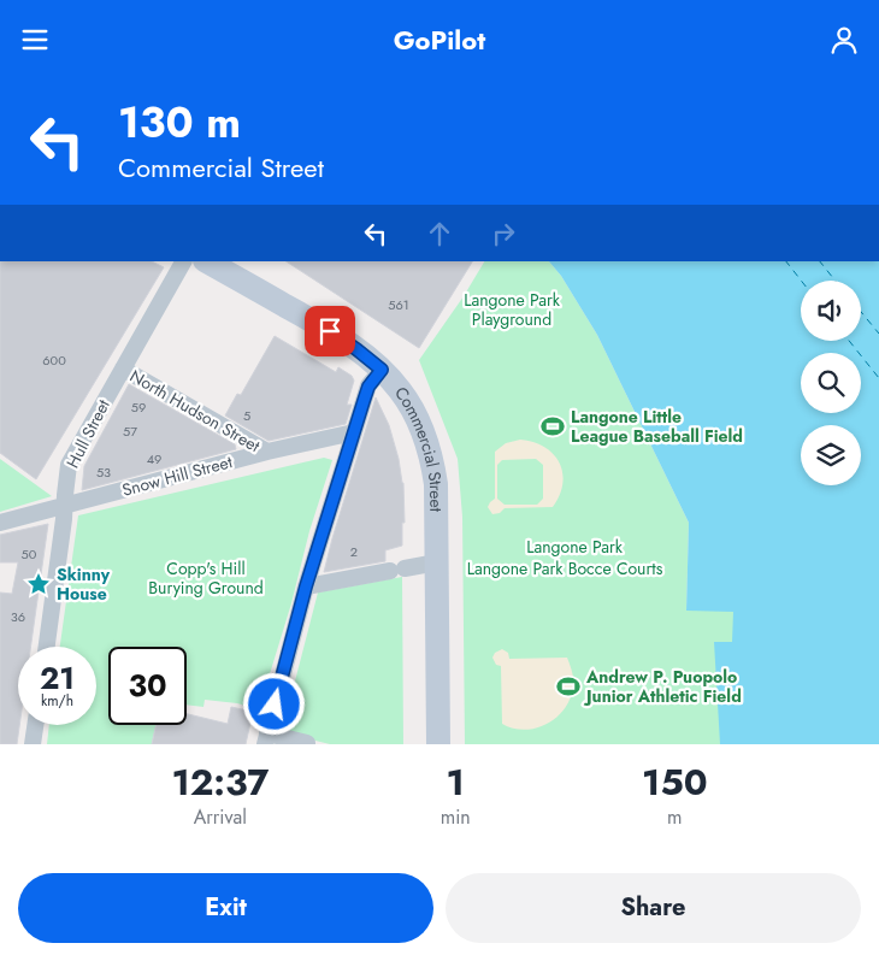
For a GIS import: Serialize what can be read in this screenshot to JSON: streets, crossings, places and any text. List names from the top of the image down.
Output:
{
  "streets": {
    "main road": ["Commercial Street"],
    "street": ["North Hudson Street", "Hull Street", "Snow Hill Street"]
  },
  "crossings": [
    ["North Hudson Street", "Hull Street"],
    ["North Hudson Street", "Snow Hill Street"],
    ["Hull Street", "Snow Hill Street"]
  ],
  "parks": [
    "Langone Park Playground",
    "Langone Park",
    "Copp's Hill Burying Ground",
    "Langone Park Bocce Courts"
  ],
  "places": {
    "sports": ["Langone Little League Baseball Field", "Andrew P. Puopolo Junior Athletic Field"],
    "place": ["Skinny House"]
  },
  "house_numbers": [
    "561",
    "600",
    "59",
    "5",
    "57",
    "49",
    "53",
    "2",
    "50",
    "36"
  ],
  "page": {
    "header": "GoPilot",
    "turn": ["130 m", "Commercial Street"],
    "speed": "21 km/h",
    "limit": "30",
    "eta": [
      "12:37",
      "Arrival",
      "1",
      "min",
      "150",
      "m"
    ],
    "buttons": ["Exit", "Share"]
  }
}
